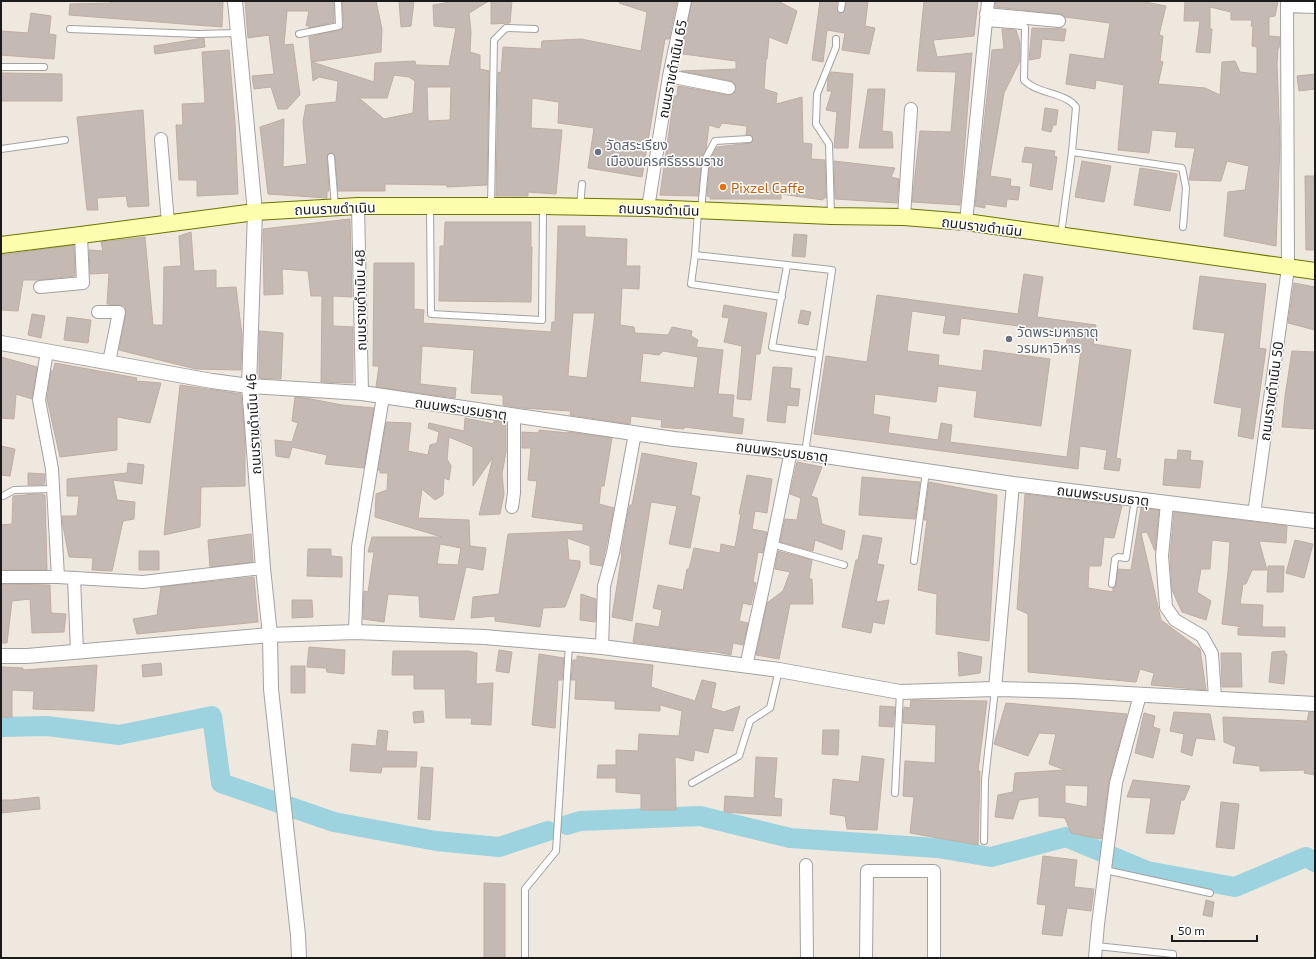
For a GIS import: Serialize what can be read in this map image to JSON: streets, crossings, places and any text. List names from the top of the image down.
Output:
{
  "streets": {
    "main road": ["ถนนราขดำเนิน"],
    "street": [
      "ถนนราขดำเนิน 65",
      "ถนนราขดำเนิน 48",
      "ถนนราขดำเนิน 50",
      "ถนนพระบรมธาตุ",
      "ถนนราขดำเนิน 46"
    ]
  },
  "crossings": [
    ["ถนนราขดำเนิน 65", "ถนนราขดำเนิน"],
    ["ถนนราขดำเนิน", "ถนนราขดำเนิน 48"],
    ["ถนนราขดำเนิน", "ถนนราขดำเนิน 50"],
    ["ถนนราขดำเนิน", "ถนนราขดำเนิน 46"],
    ["ถนนราขดำเนิน 48", "ถนนพระบรมธาตุ"],
    ["ถนนราขดำเนิน 50", "ถนนพระบรมธาตุ"],
    ["ถนนพระบรมธาตุ", "ถนนราขดำเนิน 46"]
  ],
  "places": ["วัดสระเรียง เมืองนครศรีธรรมราช", "Pixzel Caffe", "วัดพระมหาธาตุ วรมหาวิหาร"],
  "scale_bar": "50 m"
}
